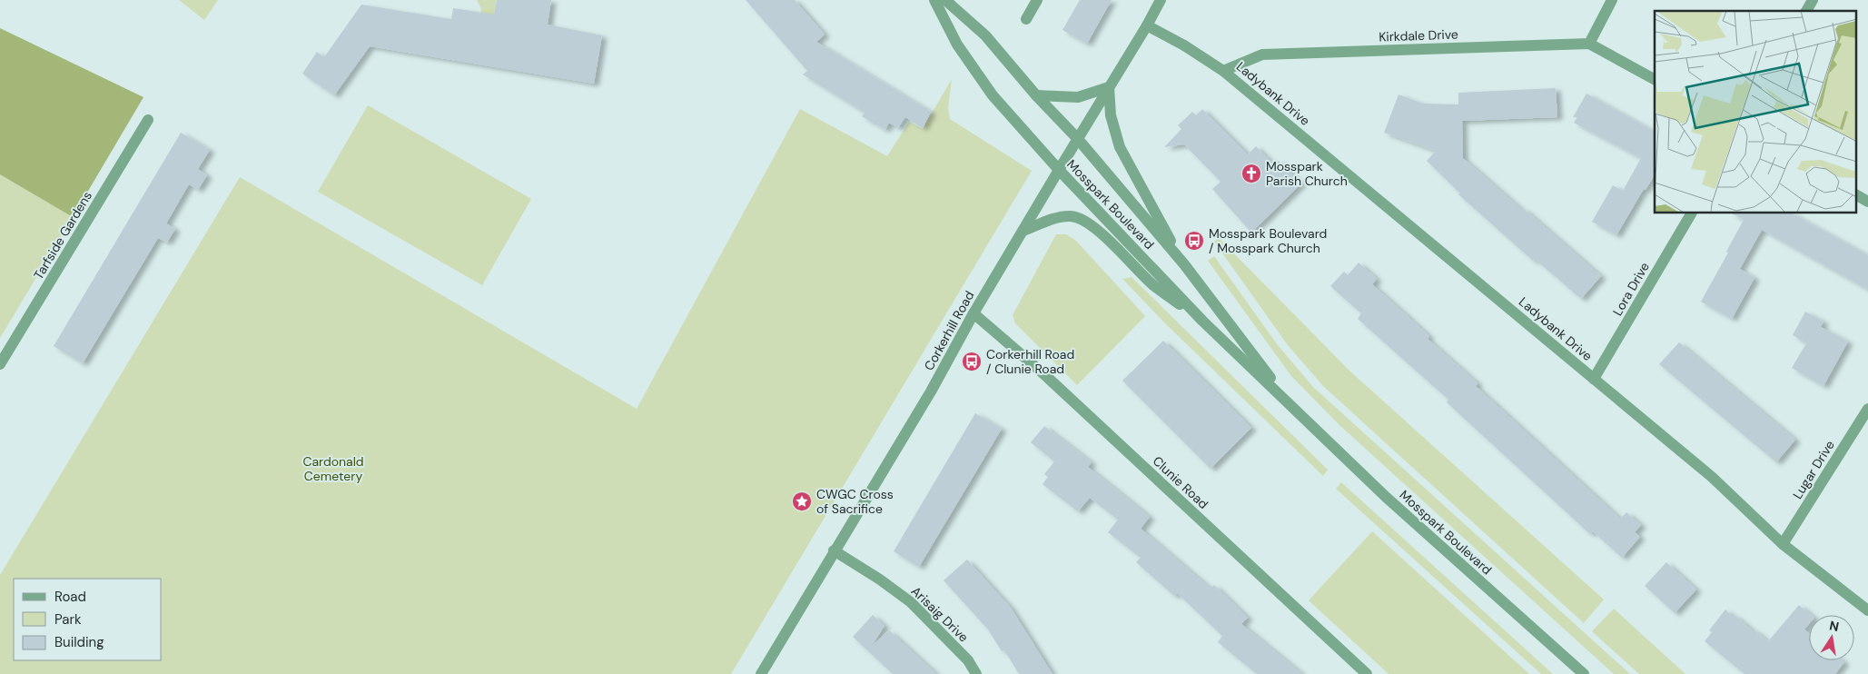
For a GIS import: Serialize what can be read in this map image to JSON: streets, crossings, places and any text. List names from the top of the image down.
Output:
{
  "streets": {
    "street": [
      "Kirkdale Drive",
      "Ladybank Drive",
      "Mosspark Boulevard",
      "Tarfside Gardens",
      "Lora Drive",
      "Corkerhill Road",
      "Lugar Drive",
      "Clunie Road",
      "Arisaig Drive"
    ]
  },
  "crossings": [
    ["Kirkdale Drive", "Ladybank Drive"],
    ["Ladybank Drive", "Lora Drive"],
    ["Ladybank Drive", "Lugar Drive"],
    ["Mosspark Boulevard", "Corkerhill Road"],
    ["Corkerhill Road", "Clunie Road"],
    ["Corkerhill Road", "Arisaig Drive"]
  ],
  "parks": ["Cardonald Cemetery"],
  "places": {
    "church": ["Mosspark Parish Church"],
    "bus stop": ["Mosspark Boulevard / Mosspark Church", "Corkerhill Road / Clunie Road"],
    "place": ["CWGC Cross of Sacrifice"]
  },
  "legend": ["Road", "Park", "Building"],
  "north": "top"
}
